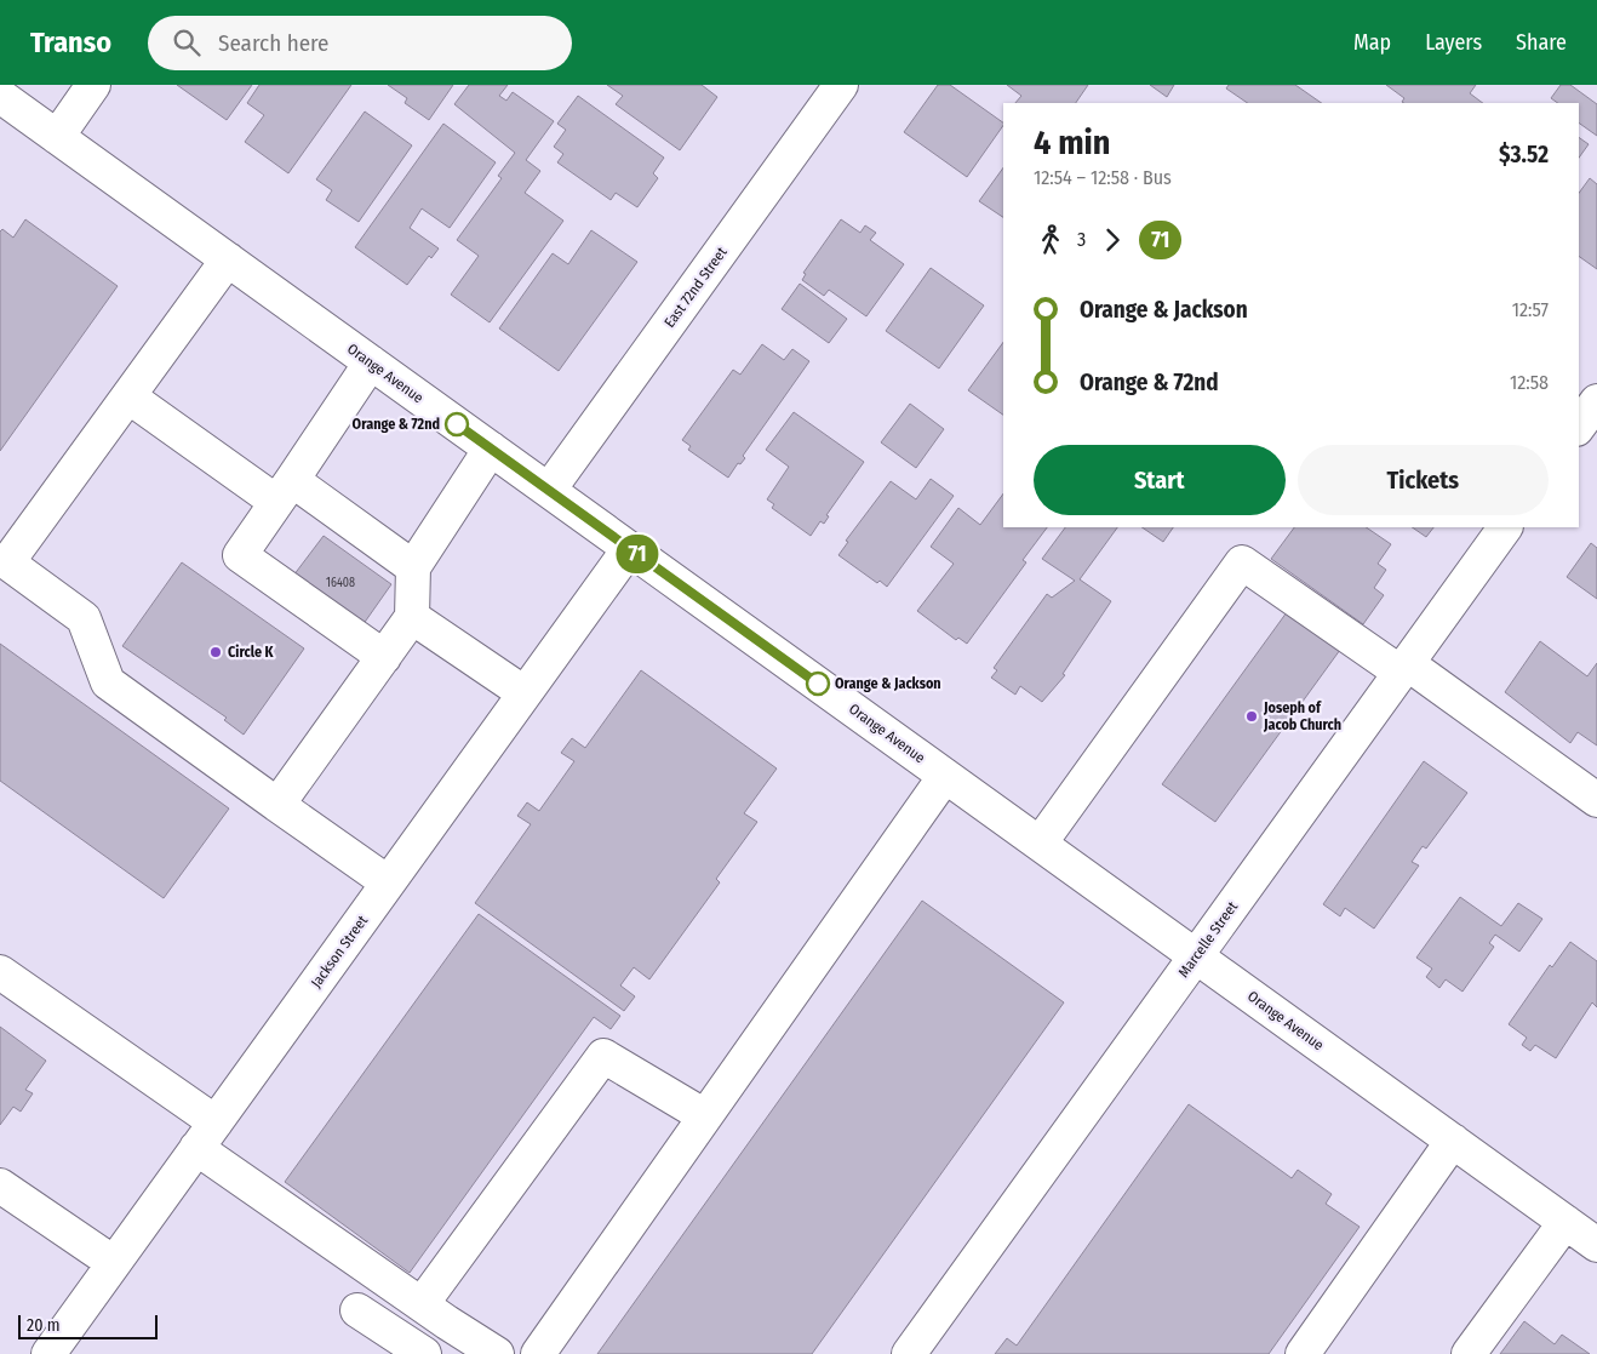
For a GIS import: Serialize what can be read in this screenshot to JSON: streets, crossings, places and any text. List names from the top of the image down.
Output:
{
  "streets": {
    "street": [
      "East 72nd Street",
      "Orange Avenue",
      "Marcelle Street",
      "Jackson Street"
    ]
  },
  "crossings": [
    ["East 72nd Street", "Orange Avenue"],
    ["Orange Avenue", "Marcelle Street"],
    ["Orange Avenue", "Jackson Street"]
  ],
  "places": [
    "Orange & 72nd",
    "Circle K",
    "Orange & Jackson",
    "Joseph of Jacob Church"
  ],
  "lines": ["bus line 71"],
  "house_numbers": ["16408"],
  "scale_bar": "20 m",
  "page": {
    "header": "Transo",
    "search": "Search here",
    "nav": ["Map", "Layers", "Share"],
    "on_map": "71",
    "heading": ["4 min", "12:54 – 12:58 · Bus", "$3.52"],
    "legs": ["3", "71"],
    "list": [
      {
        "name": "Orange & Jackson",
        "value": "12:57"
      },
      {
        "name": "Orange & 72nd",
        "value": "12:58"
      }
    ],
    "buttons": ["Start", "Tickets"],
    "scale": "20 m"
  }
}
